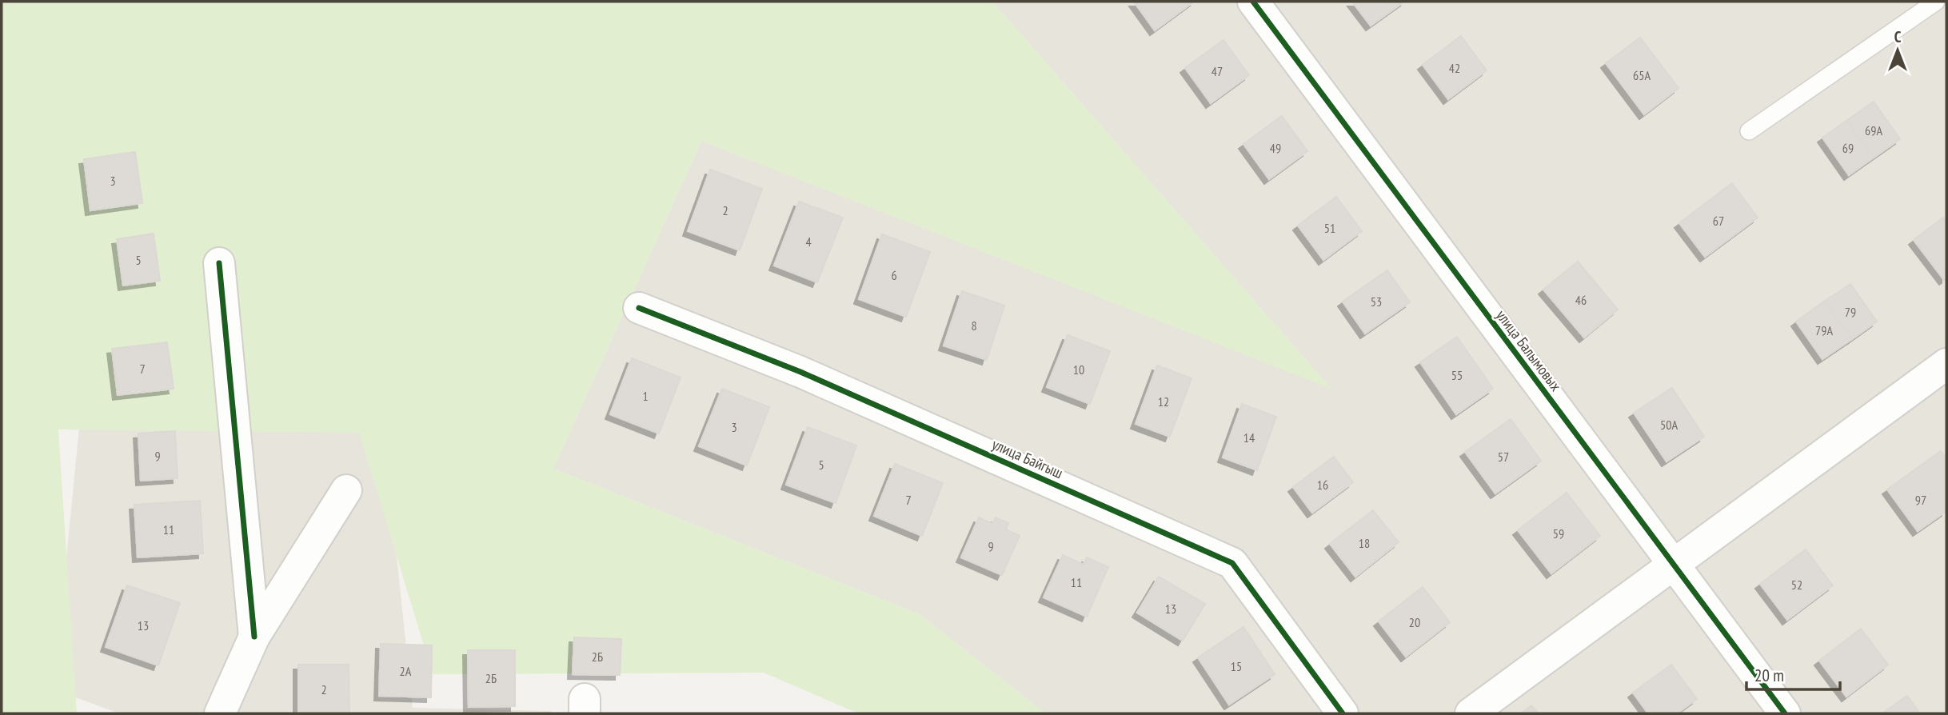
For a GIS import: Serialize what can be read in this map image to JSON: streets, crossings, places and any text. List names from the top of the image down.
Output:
{
  "streets": {
    "street": ["улица Балымовых", "улица Байгыш"]
  },
  "house_numbers": [
    "42",
    "47",
    "65А",
    "69А",
    "49",
    "69",
    "3",
    "2",
    "67",
    "51",
    "4",
    "5",
    "6",
    "46",
    "53",
    "79",
    "8",
    "79А",
    "7",
    "10",
    "55",
    "1",
    "12",
    "50А",
    "3",
    "14",
    "9",
    "57",
    "5",
    "16",
    "7",
    "97",
    "11",
    "59",
    "18",
    "9",
    "11",
    "52",
    "13",
    "20",
    "13",
    "2Б",
    "15",
    "2А",
    "2Б",
    "2"
  ],
  "scale_bar": "20 m",
  "north": "top"
}
